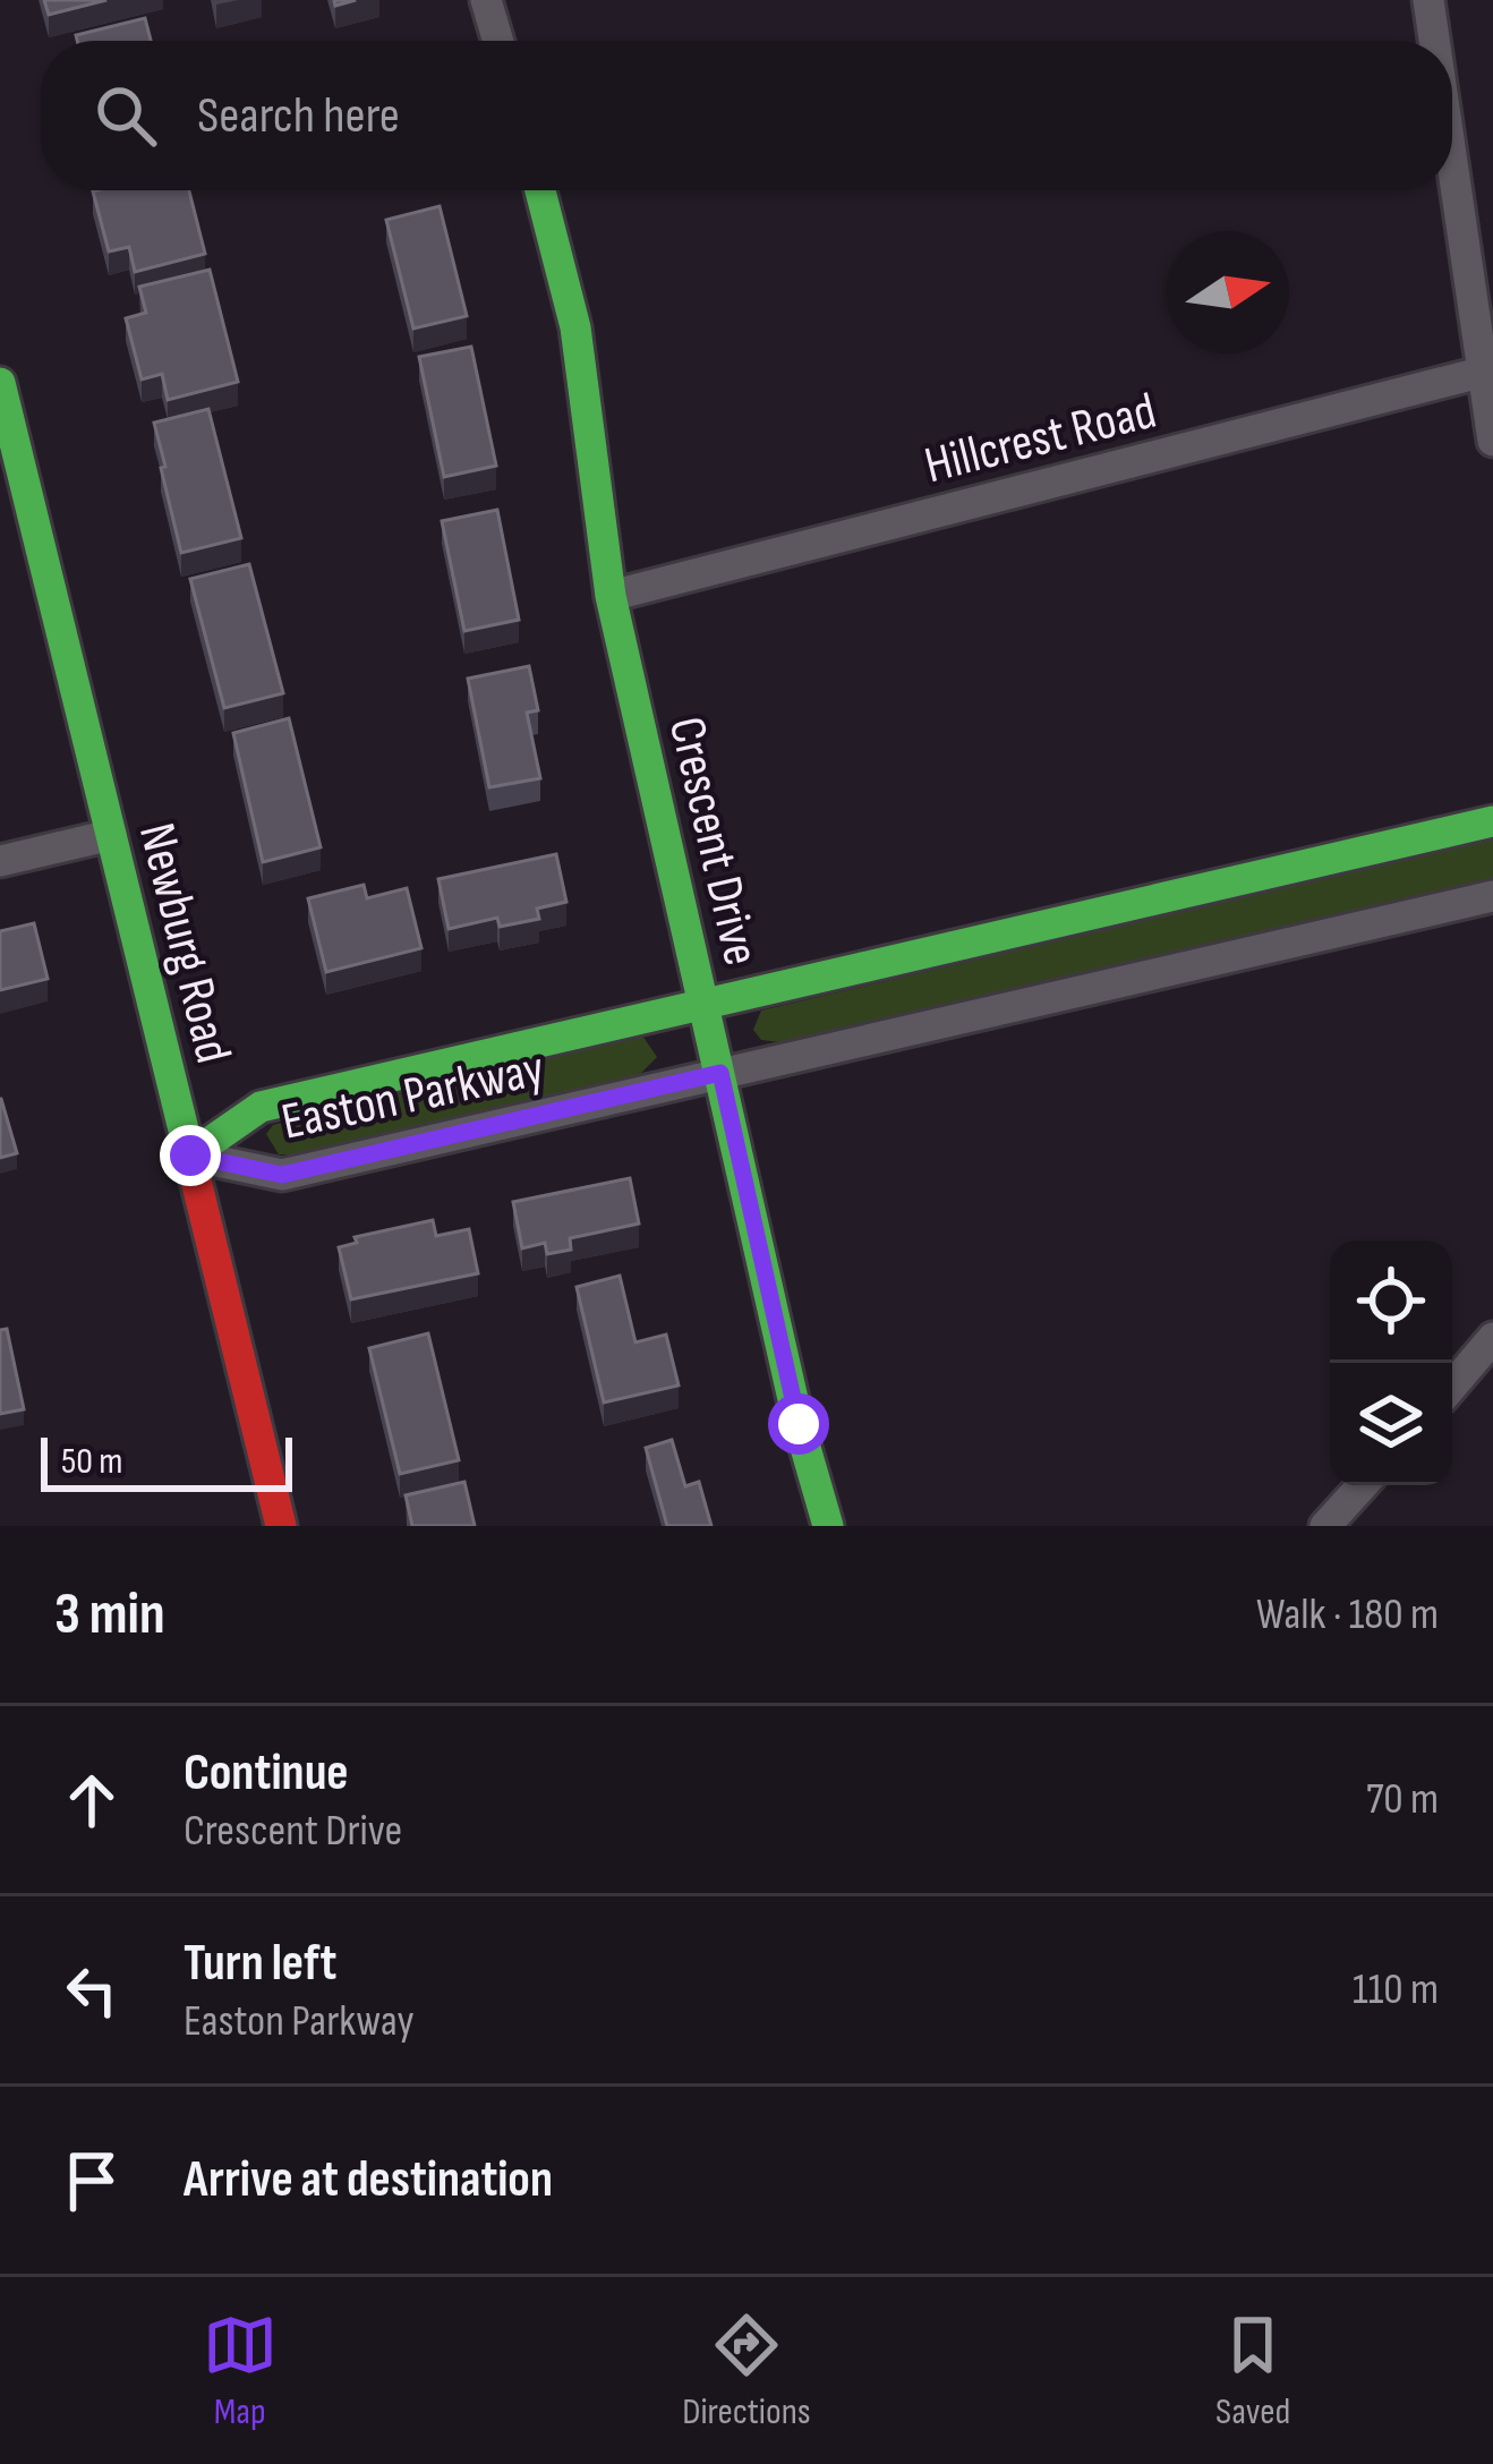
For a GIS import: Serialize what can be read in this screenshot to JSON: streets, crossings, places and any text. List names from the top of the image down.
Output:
{
  "streets": {
    "street": [
      "Hillcrest Road",
      "Crescent Drive",
      "Newburg Road",
      "Easton Parkway"
    ]
  },
  "crossings": [
    ["Hillcrest Road", "Crescent Drive"],
    ["Crescent Drive", "Easton Parkway"],
    ["Newburg Road", "Easton Parkway"]
  ],
  "scale_bar": "50 m",
  "north": "right",
  "page": {
    "search": "Search here",
    "scale": "50 m",
    "heading": ["3 min", "Walk · 180 m"],
    "list": [
      ["Continue", "Crescent Drive", "70 m"],
      ["Turn left", "Easton Parkway", "110 m"],
      "Arrive at destination"
    ],
    "nav": ["Map", "Directions", "Saved"]
  }
}
